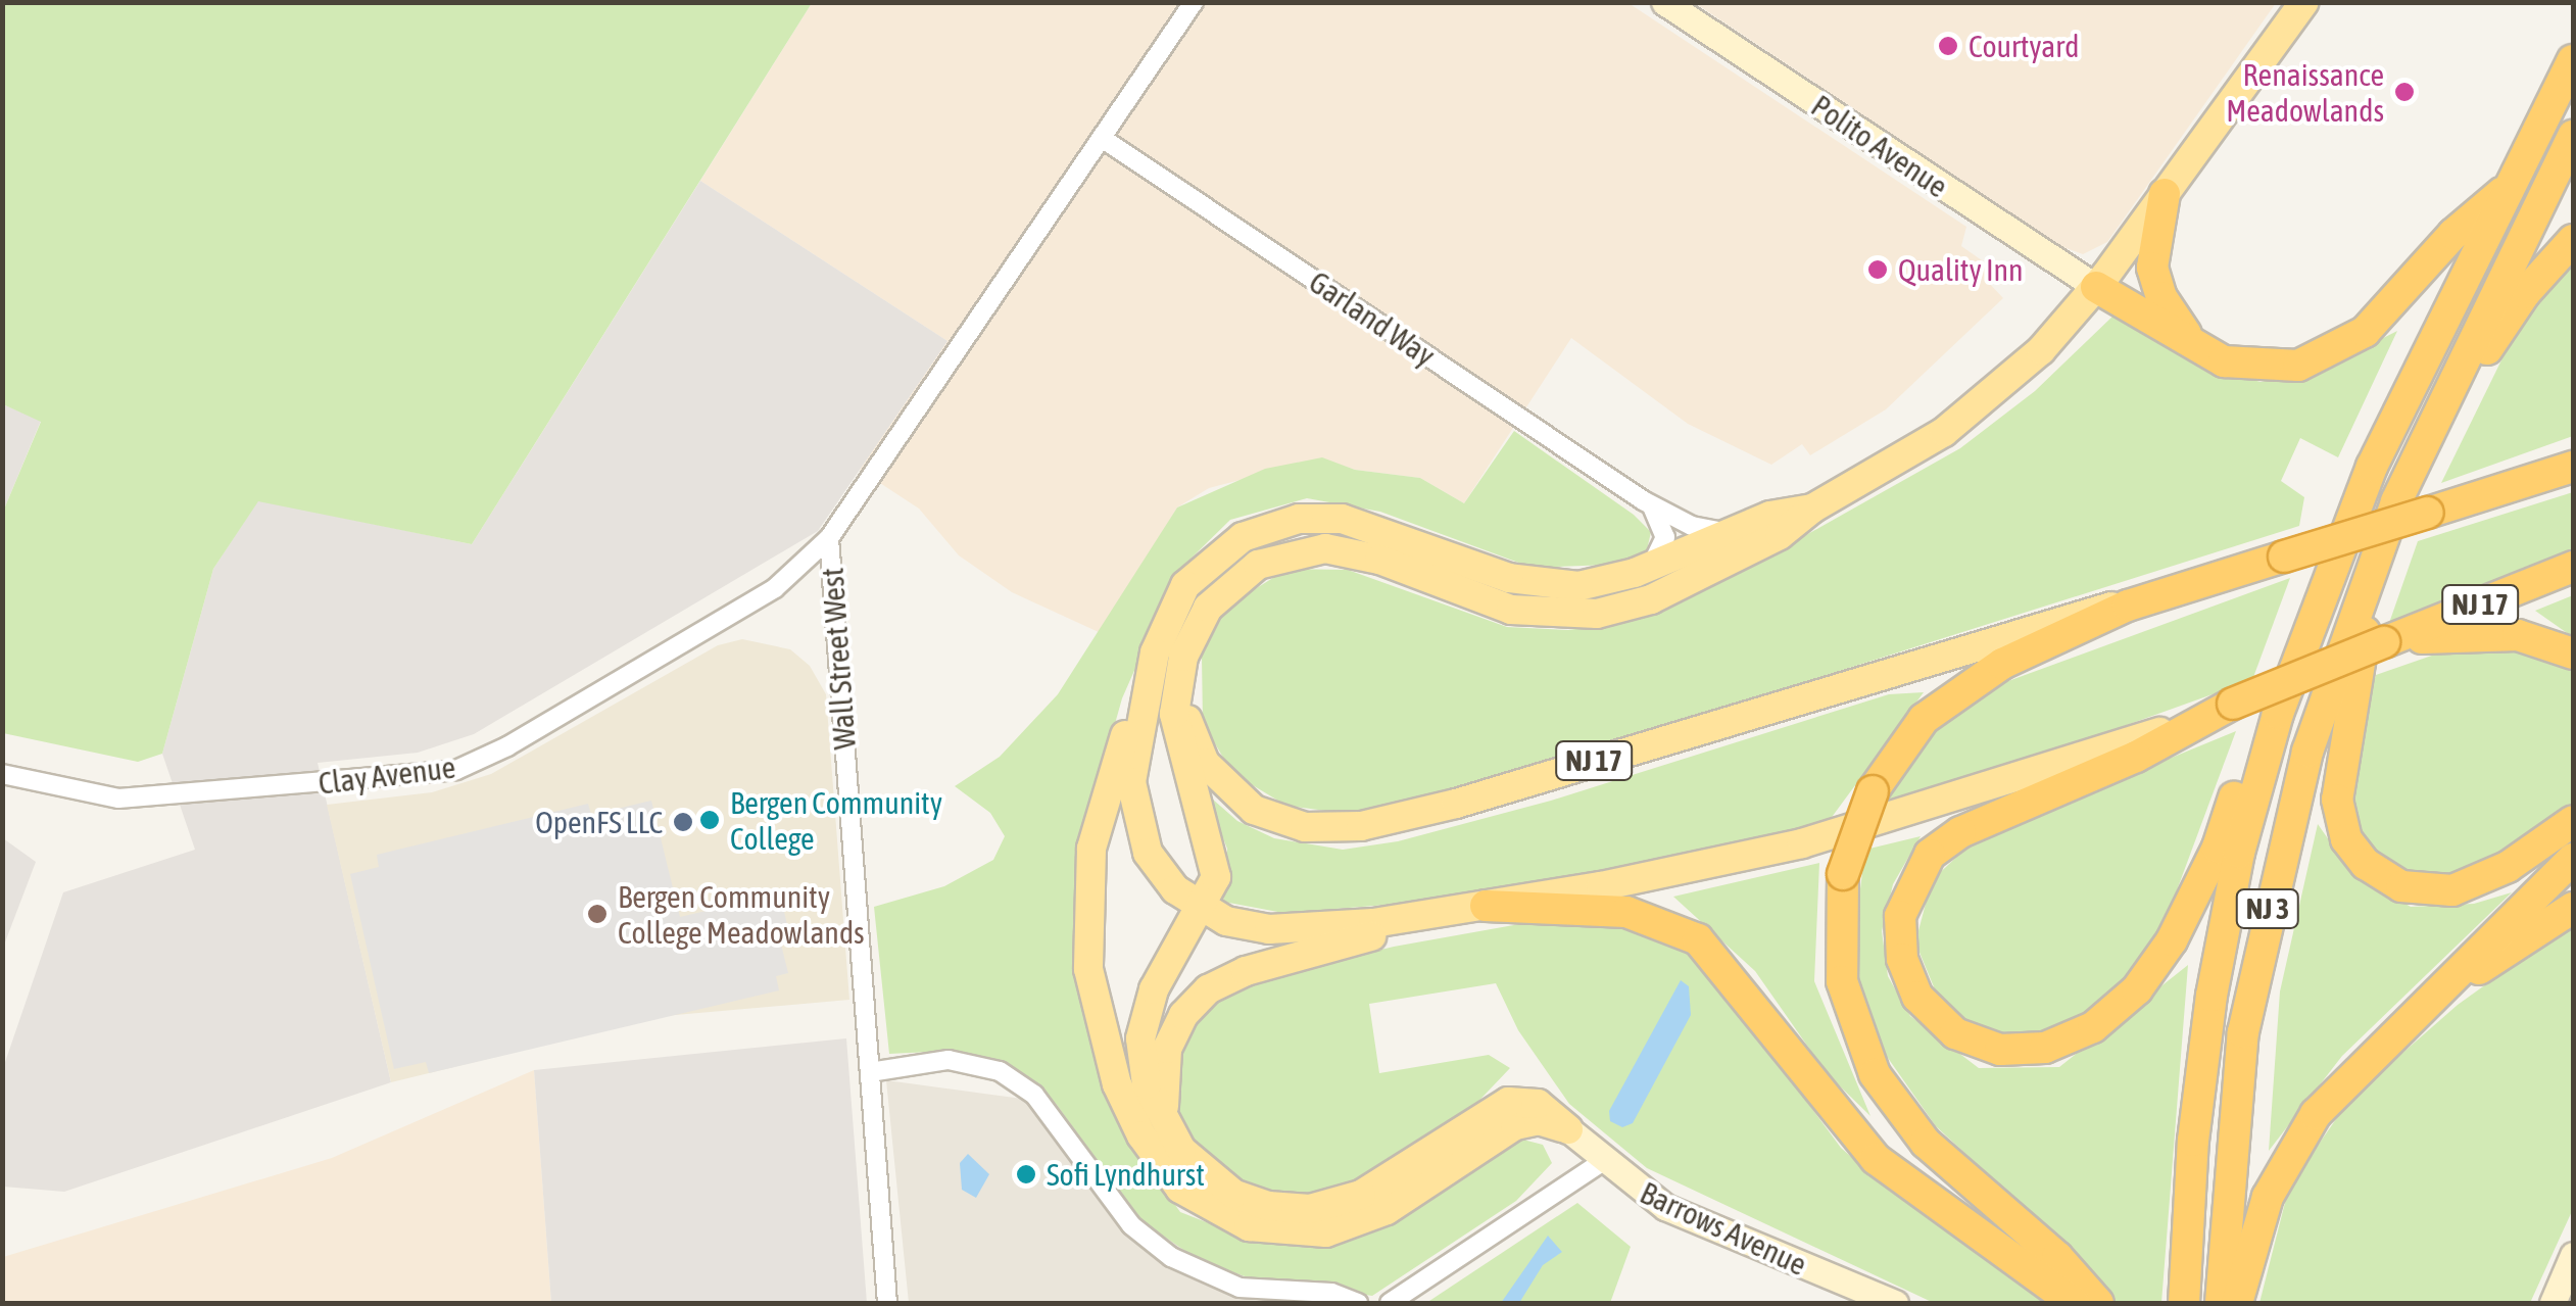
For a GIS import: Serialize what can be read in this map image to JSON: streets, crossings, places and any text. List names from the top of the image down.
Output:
{
  "streets": {
    "highway": ["NJ 17", "NJ 3"],
    "street": [
      "Polito Avenue",
      "Garland Way",
      "Wall Street West",
      "Clay Avenue",
      "Barrows Avenue"
    ]
  },
  "crossings": [
    ["Polito Avenue", "NJ 17"],
    ["Garland Way", "NJ 17"],
    ["Garland Way", "Wall Street West"],
    ["Wall Street West", "Clay Avenue"]
  ],
  "places": [
    "Courtyard",
    "Renaissance Meadowlands",
    "Quality Inn",
    "Bergen Community College",
    "OpenFS LLC",
    "Bergen Community College Meadowlands",
    "Sofi Lyndhurst"
  ]
}
